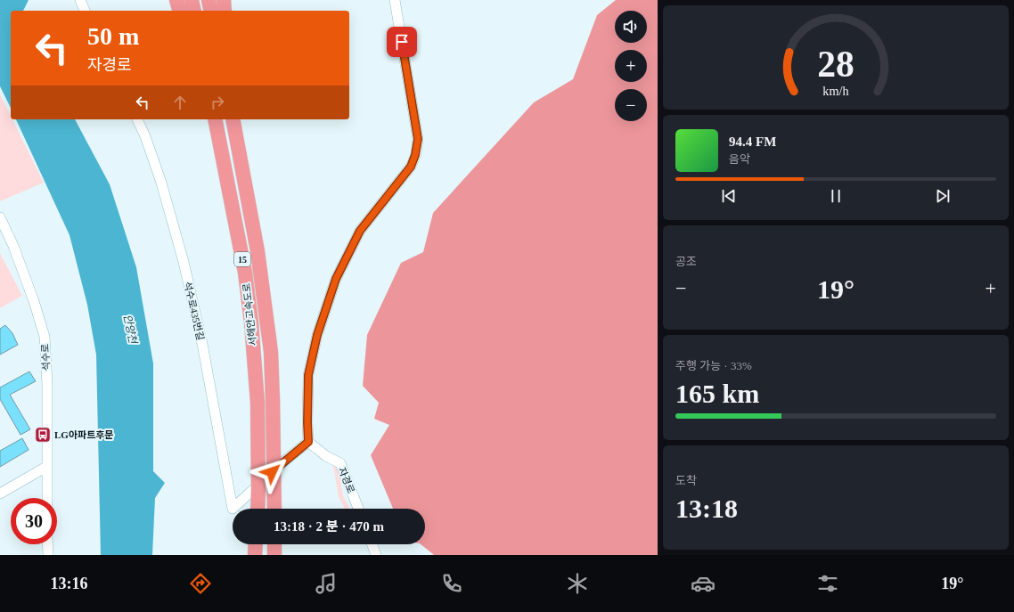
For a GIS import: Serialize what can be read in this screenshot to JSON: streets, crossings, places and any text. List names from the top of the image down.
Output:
{
  "streets": {
    "highway": ["15", "서해안고속도로"],
    "street": ["석수로435번길", "석수로", "자경로"]
  },
  "crossings": [
    ["석수로435번길", "자경로"]
  ],
  "water": ["안양천"],
  "places": {
    "bus stop": ["LG아파트후문"]
  },
  "page": {
    "map_buttons": ["+", "−"],
    "turn": ["50 m", "자경로"],
    "song": ["94.4 FM", "음악"],
    "tile": [
      "공조",
      ["주행 가능 · 33%", "165 km"],
      ["도착", "13:18"]
    ],
    "heat": ["−", "19°", "+"],
    "limit": "30",
    "trip": "13:18 · 2 분 · 470 m",
    "tabs": ["13:16", "19°"],
    "gauge": ["28", "km/h"]
  }
}
